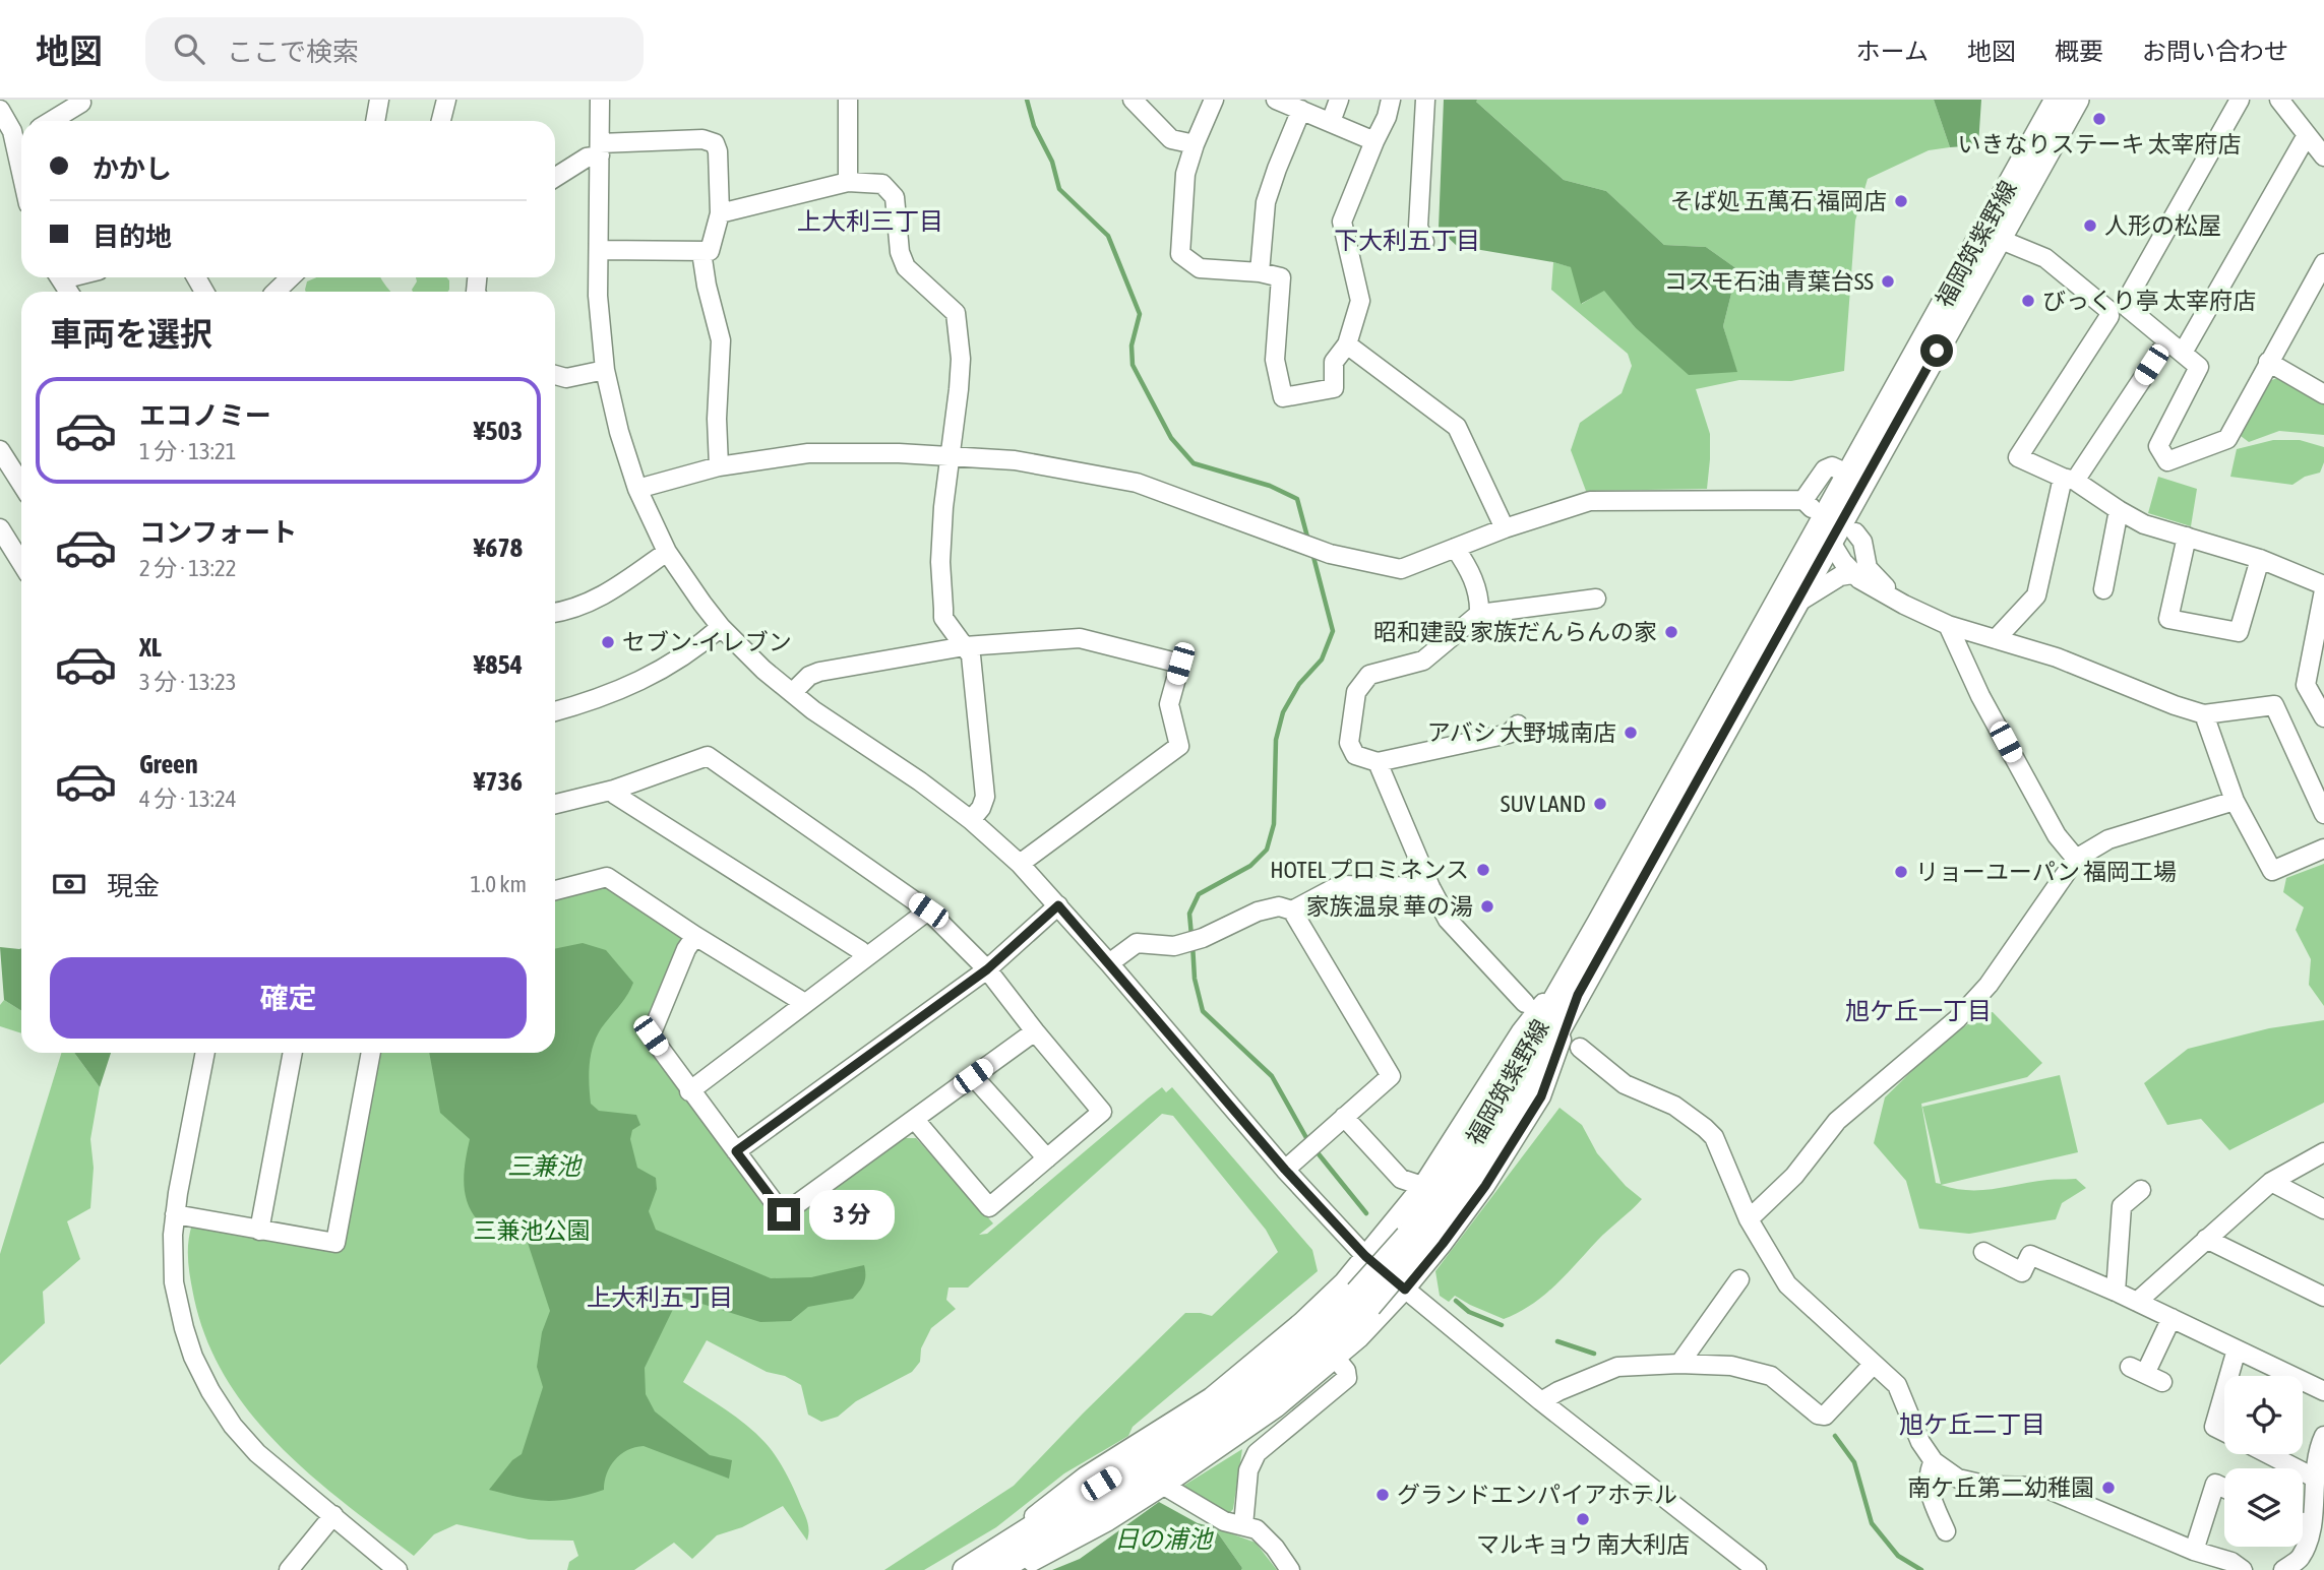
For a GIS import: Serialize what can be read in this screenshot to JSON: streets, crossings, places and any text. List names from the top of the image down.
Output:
{
  "streets": {
    "main road": ["福岡筑紫野線"]
  },
  "districts": [
    "上大利三丁目",
    "下大利五丁目",
    "旭ケ丘一丁目",
    "上大利五丁目",
    "旭ケ丘二丁目"
  ],
  "water": ["三兼池", "日の浦池"],
  "parks": ["三兼池公園"],
  "places": [
    "いきなりステーキ 太宰府店",
    "そば処 五萬石 福岡店",
    "人形の松屋",
    "コスモ石油 青葉台SS",
    "びっくり亭 太宰府店",
    "昭和建設 家族だんらんの家",
    "セブン-イレブン",
    "アバシ 大野城南店",
    "SUV LAND",
    "HOTEL プロミネンス",
    "リョーユーパン 福岡工場",
    "家族温泉 華の湯",
    "南ケ丘第二幼稚園",
    "グランドエンパイアホテル",
    "マルキョウ 南大利店"
  ],
  "page": {
    "header": "地図",
    "search": "ここで検索",
    "nav": [
      "ホーム",
      "地図",
      "概要",
      "お問い合わせ"
    ],
    "banner": ["かかし", "目的地"],
    "heading": "車両を選択",
    "list": [
      {
        "name": "エコノミー",
        "note": "1 分 · 13:21",
        "value": "¥503"
      },
      {
        "name": "コンフォート",
        "note": "2 分 · 13:22",
        "value": "¥678"
      },
      {
        "name": "XL",
        "note": "3 分 · 13:23",
        "value": "¥854"
      },
      {
        "name": "Green",
        "note": "4 分 · 13:24",
        "value": "¥736"
      }
    ],
    "pay": ["現金", "1.0 km"],
    "buttons": "確定",
    "bubble": "3 分"
  }
}
